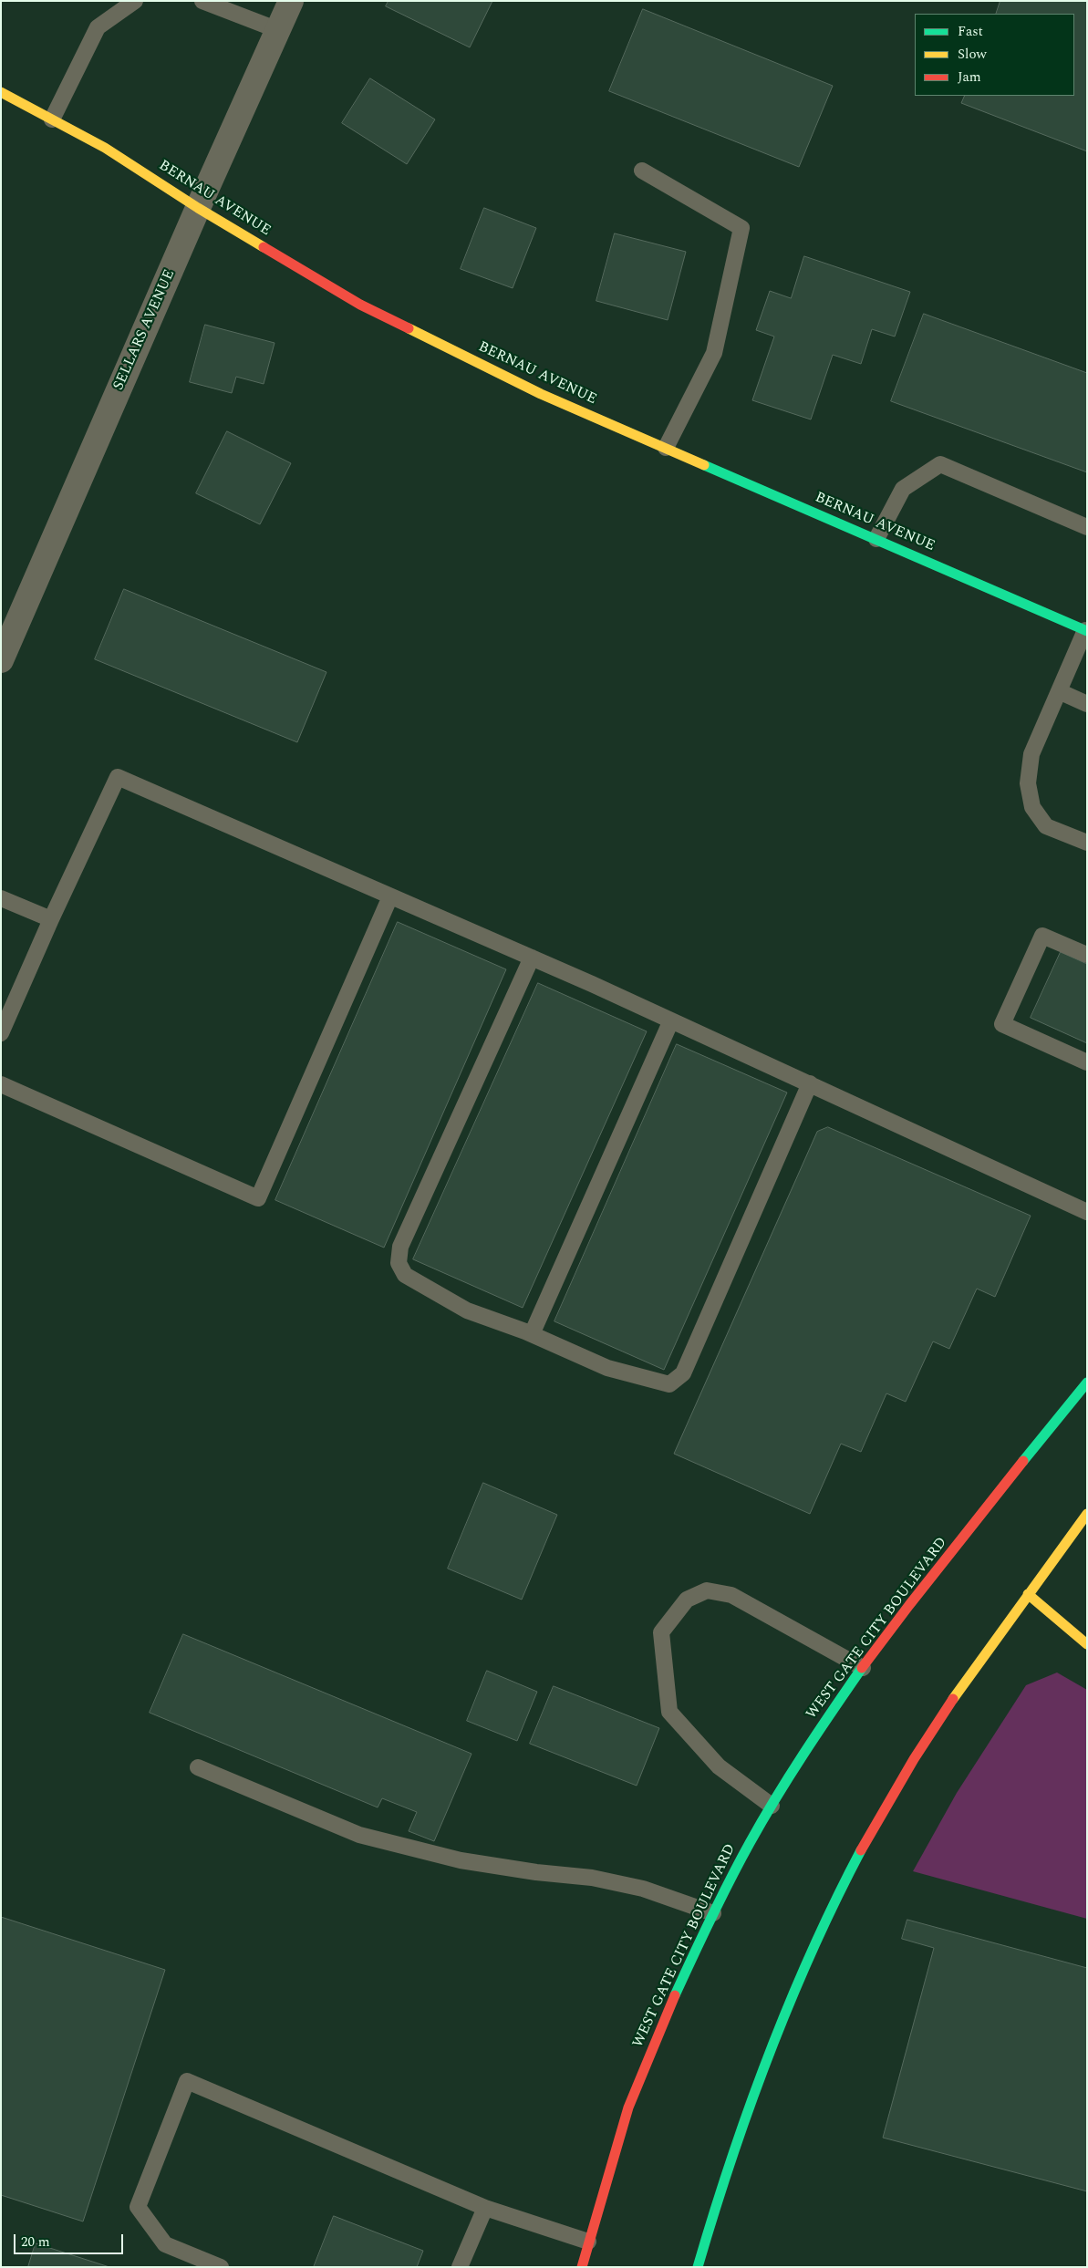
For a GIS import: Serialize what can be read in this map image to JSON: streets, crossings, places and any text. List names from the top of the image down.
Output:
{
  "streets": {
    "main road": ["BERNAU AVENUE", "WEST GATE CITY BOULEVARD"],
    "street": ["SELLARS AVENUE"]
  },
  "crossings": [
    ["BERNAU AVENUE", "SELLARS AVENUE"]
  ],
  "legend": ["Fast", "Slow", "Jam"],
  "scale_bar": "20 m"
}
